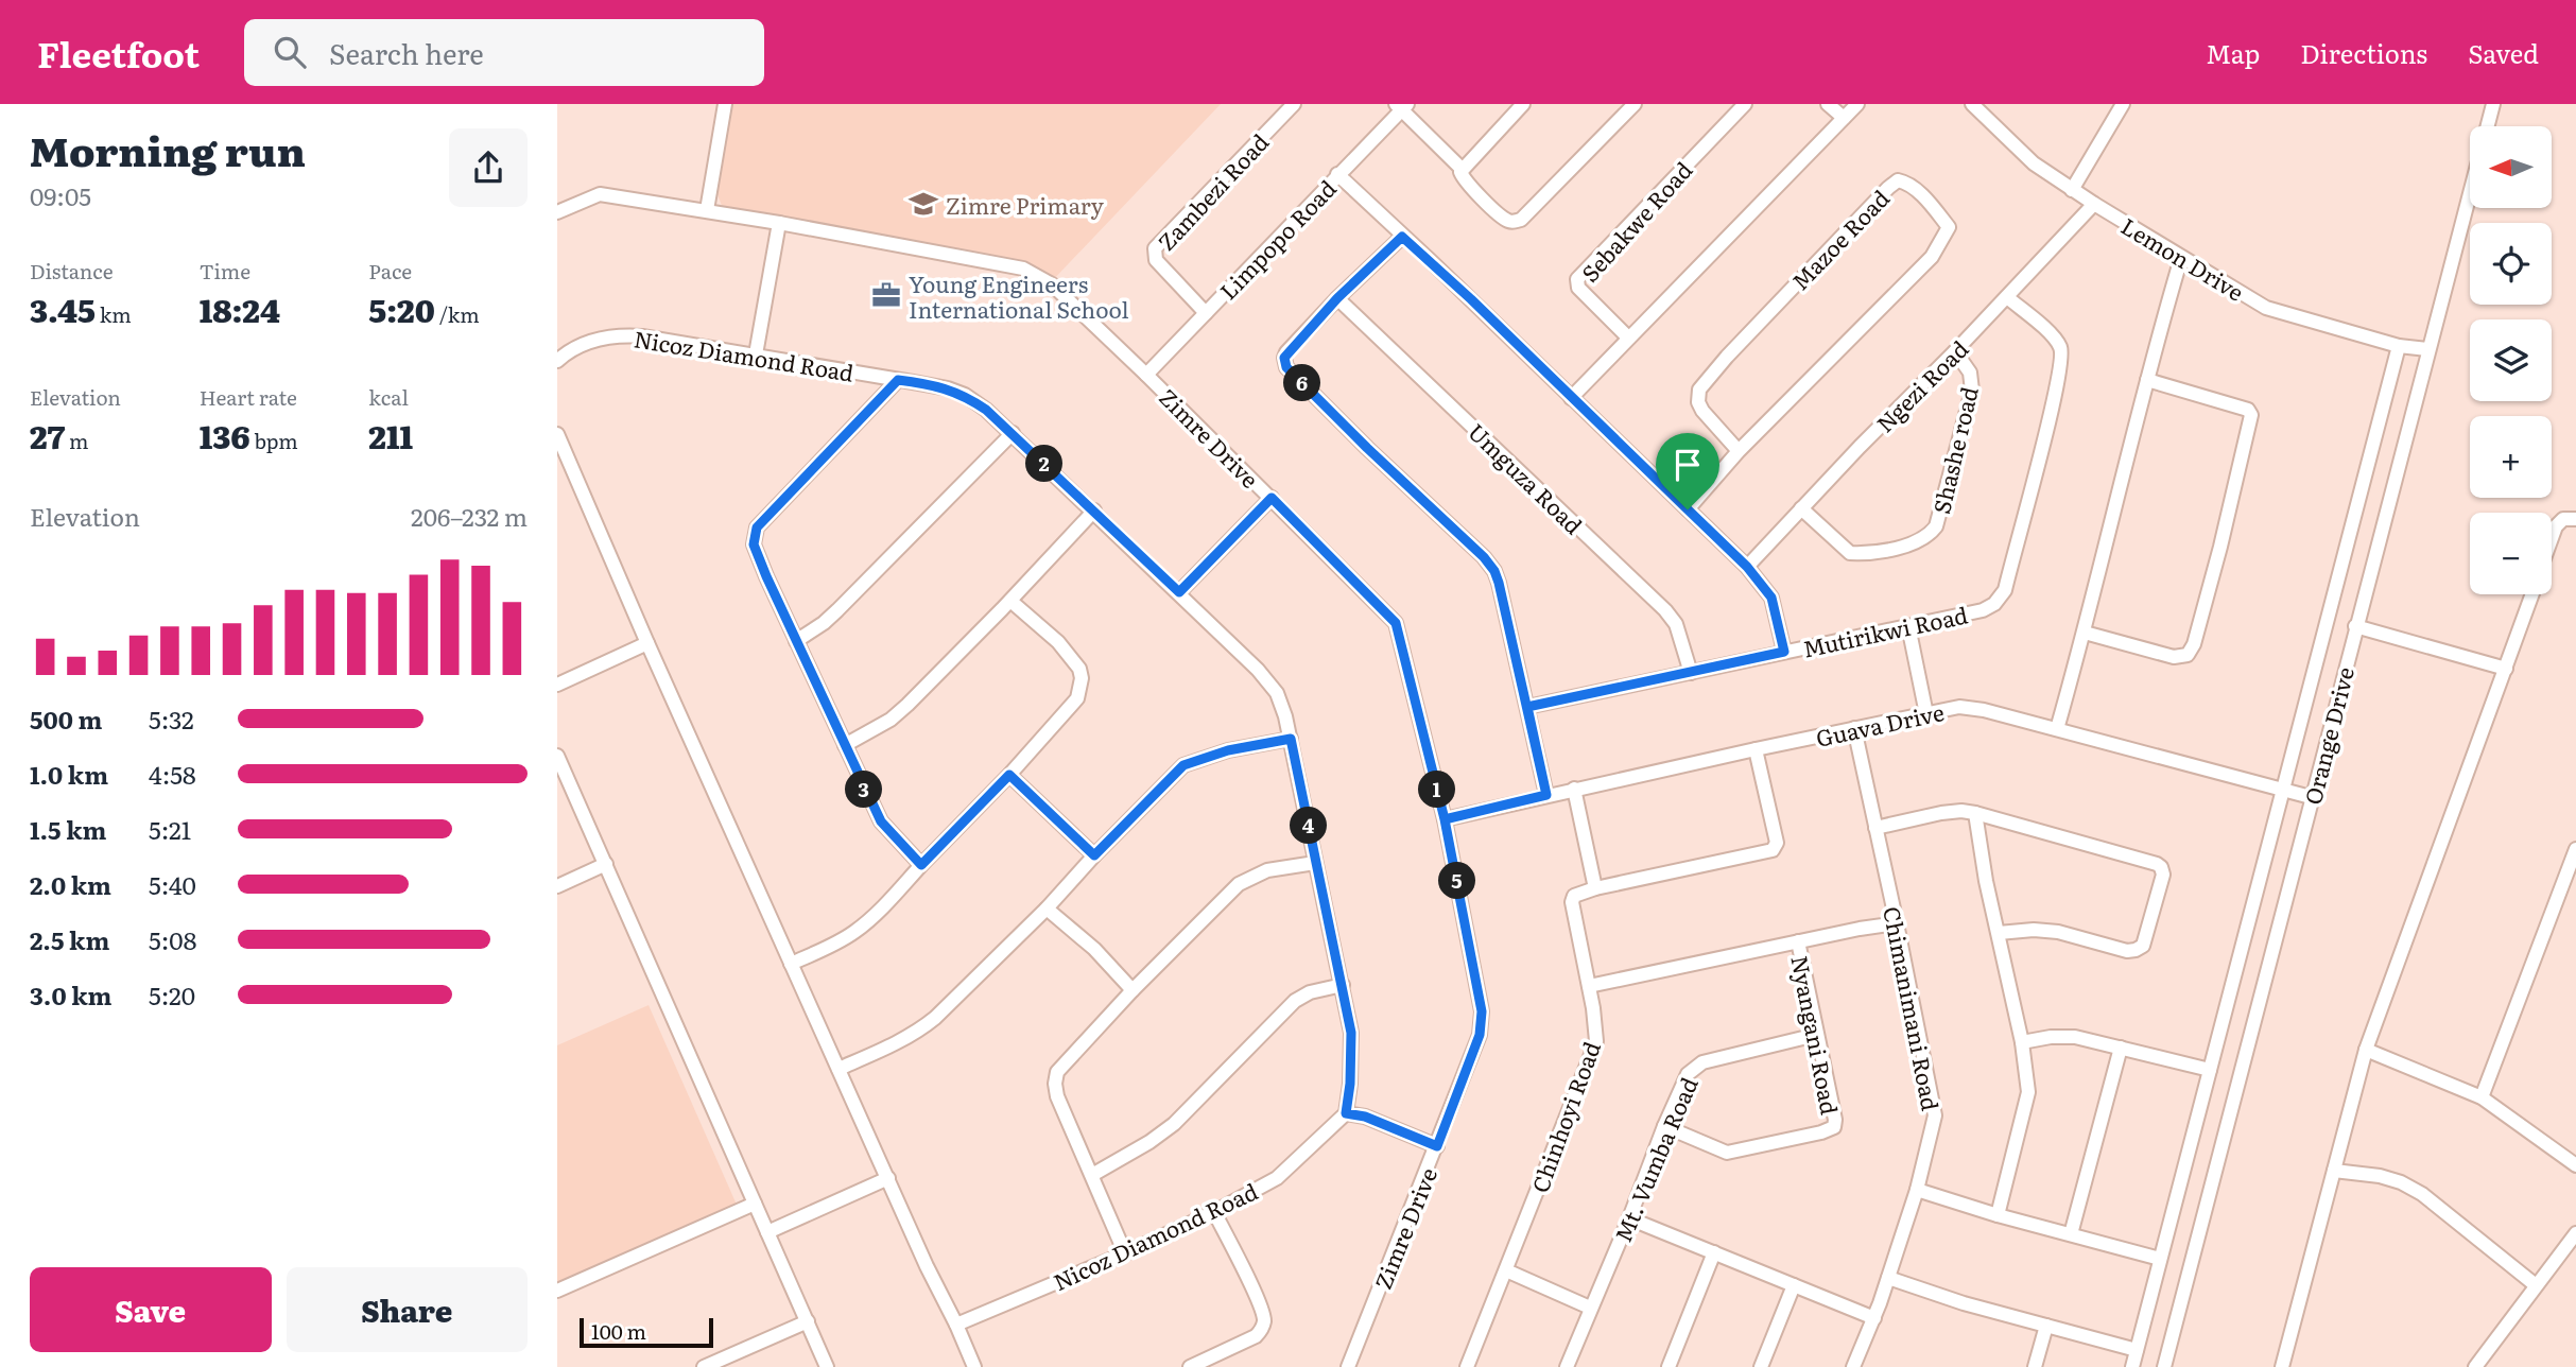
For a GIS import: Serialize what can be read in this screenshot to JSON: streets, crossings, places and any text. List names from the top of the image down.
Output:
{
  "streets": {
    "street": [
      "Zambezi Road",
      "Sebakwe Road",
      "Limpopo Road",
      "Mazoe Road",
      "Lemon Drive",
      "Nicoz Diamond Road",
      "Ngezi Road",
      "Zimre Drive",
      "Shashe road",
      "Umguza Road",
      "Mutirikwi Road",
      "Guava Drive",
      "Orange Drive",
      "Chimanimani Road",
      "Nyangani Road",
      "Chinhoyi Road",
      "Mt. Vumba Road"
    ]
  },
  "crossings": [
    ["Zambezi Road", "Limpopo Road"],
    ["Limpopo Road", "Zimre Drive"],
    ["Lemon Drive", "Ngezi Road"],
    ["Lemon Drive", "Orange Drive"],
    ["Ngezi Road", "Shashe road"],
    ["Ngezi Road", "Mutirikwi Road"],
    ["Zimre Drive", "Guava Drive"],
    ["Umguza Road", "Mutirikwi Road"],
    ["Guava Drive", "Orange Drive"],
    ["Guava Drive", "Chimanimani Road"],
    ["Nyangani Road", "Mt. Vumba Road"]
  ],
  "places": {
    "school or university": ["Zimre Primary"],
    "office": ["Young Engineers International School"]
  },
  "scale_bar": "100 m",
  "north": "left",
  "page": {
    "header": "Fleetfoot",
    "search": "Search here",
    "nav": ["Map", "Directions", "Saved"],
    "heading": ["Morning run", "09:05"],
    "map_buttons": ["+", "−"],
    "stats": [
      ["Distance", "3.45 km"],
      ["Time", "18:24"],
      ["Pace", "5:20 /km"],
      ["Elevation", "27 m"],
      ["Heart rate", "136 bpm"],
      ["kcal", "211"]
    ],
    "pins": [
      "6",
      "2",
      "1",
      "3",
      "4",
      "5"
    ],
    "chart": ["Elevation", "206–232 m"],
    "list": [
      {
        "name": "500 m",
        "note": "5:32"
      },
      {
        "name": "1.0 km",
        "note": "4:58"
      },
      {
        "name": "1.5 km",
        "note": "5:21"
      },
      {
        "name": "2.0 km",
        "note": "5:40"
      },
      {
        "name": "2.5 km",
        "note": "5:08"
      },
      {
        "name": "3.0 km",
        "note": "5:20"
      }
    ],
    "buttons": ["Save", "Share"],
    "scale": "100 m"
  }
}
